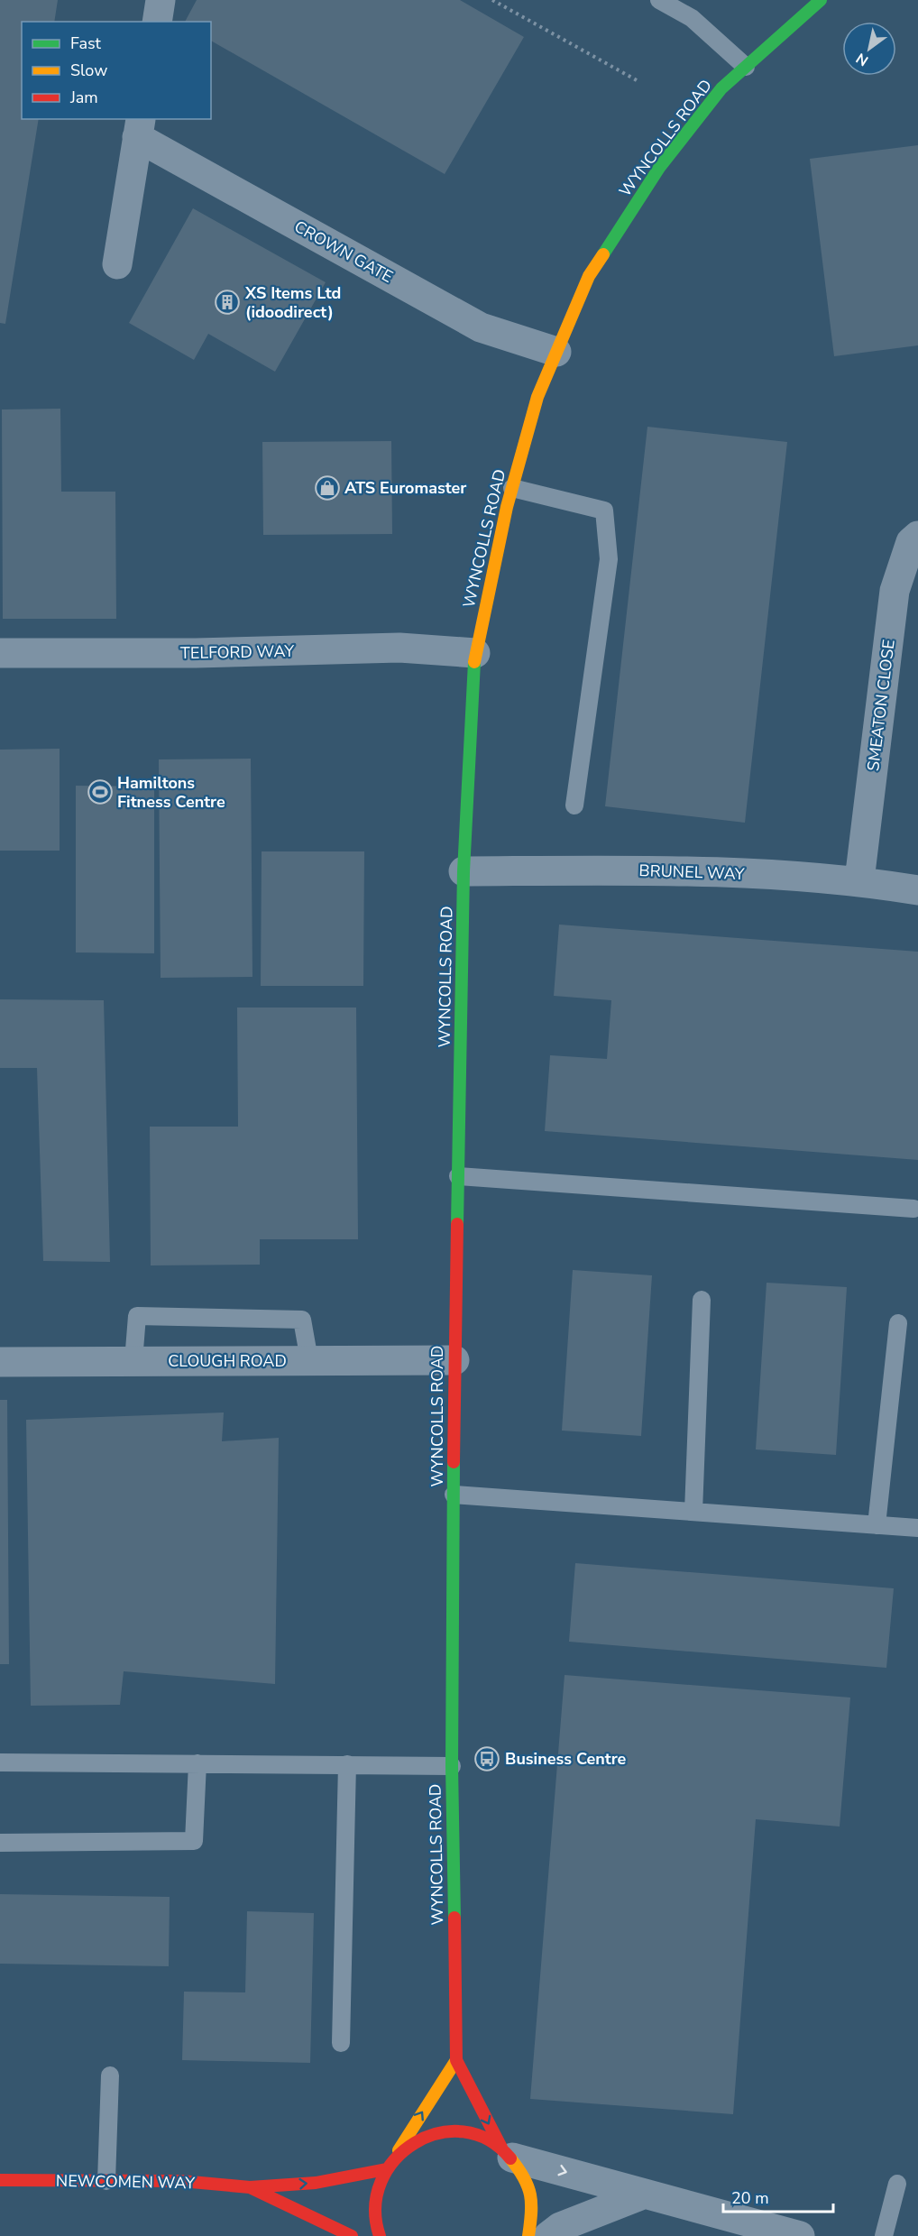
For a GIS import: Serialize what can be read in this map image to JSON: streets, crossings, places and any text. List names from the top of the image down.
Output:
{
  "streets": {
    "street": [
      "WYNCOLLS ROAD",
      "CROWN GATE",
      "TELFORD WAY",
      "SMEATON CLOSE",
      "BRUNEL WAY",
      "CLOUGH ROAD",
      "NEWCOMEN WAY"
    ]
  },
  "crossings": [
    ["WYNCOLLS ROAD", "CROWN GATE"],
    ["WYNCOLLS ROAD", "TELFORD WAY"],
    ["WYNCOLLS ROAD", "BRUNEL WAY"],
    ["WYNCOLLS ROAD", "CLOUGH ROAD"],
    ["SMEATON CLOSE", "BRUNEL WAY"]
  ],
  "places": {
    "building": ["XS Items Ltd (idoodirect)"],
    "shop": ["ATS Euromaster"],
    "sports": ["Hamiltons Fitness Centre"],
    "bus stop": ["Business Centre"]
  },
  "legend": ["Fast", "Slow", "Jam"],
  "scale_bar": "20 m",
  "north": "bottom left"
}
